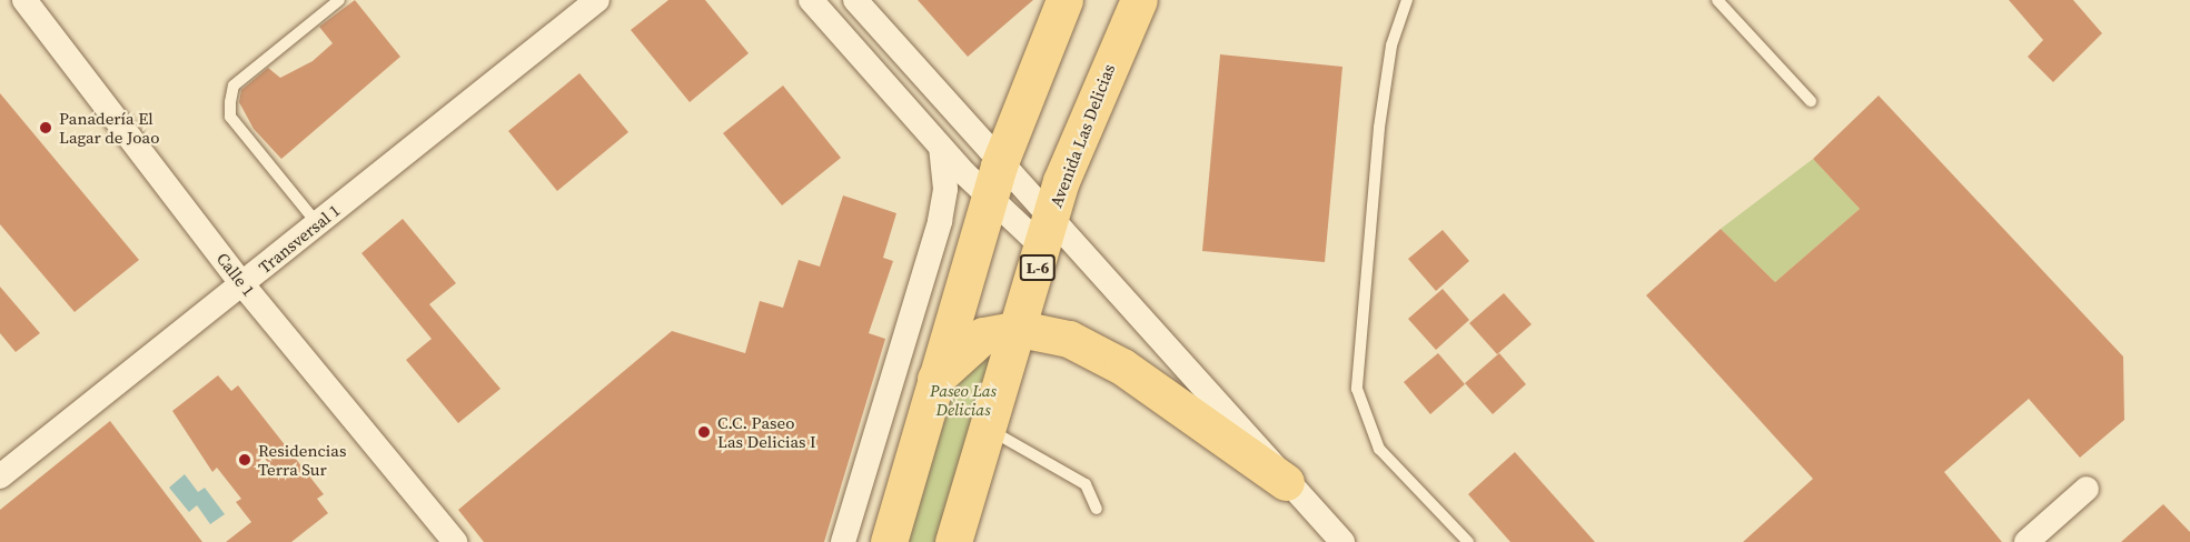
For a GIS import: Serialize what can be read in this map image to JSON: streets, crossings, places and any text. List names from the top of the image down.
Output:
{
  "streets": {
    "main road": ["Avenida Las Delicias", "L-6"],
    "street": ["Transversal 1", "Calle 1"]
  },
  "crossings": [
    ["Transversal 1", "Calle 1"]
  ],
  "parks": ["Paseo Las Delicias"],
  "places": ["Panadería El Lagar de Joao", "C.C. Paseo Las Delicias I", "Residencias Terra Sur"]
}
